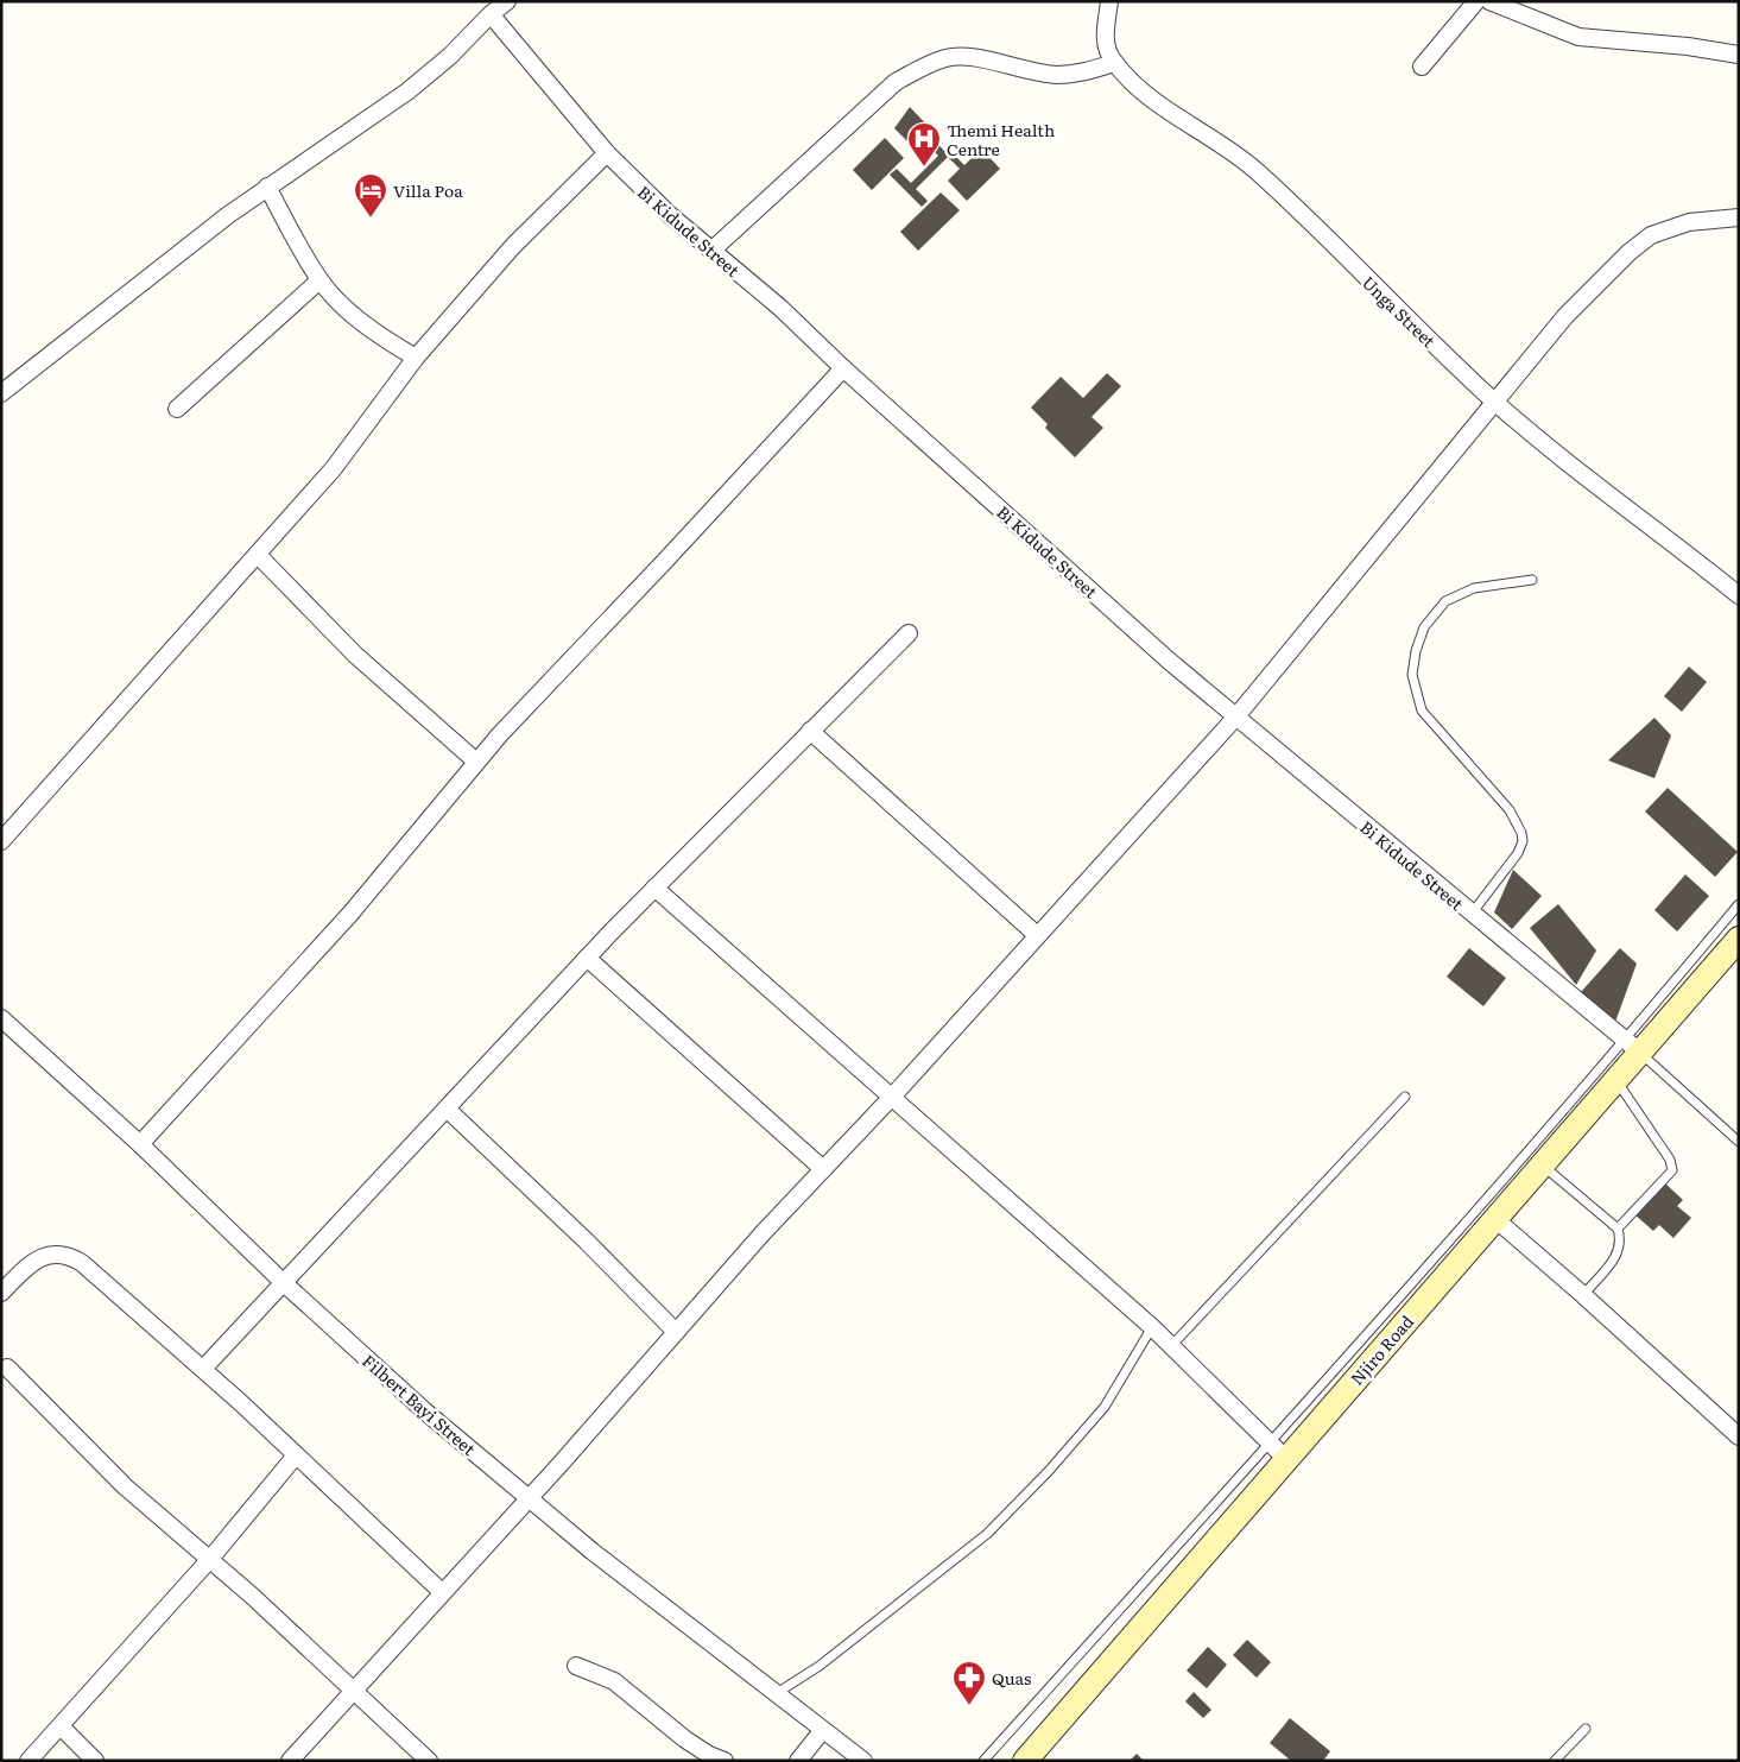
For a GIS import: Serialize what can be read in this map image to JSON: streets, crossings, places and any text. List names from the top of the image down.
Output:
{
  "streets": {
    "street": [
      "Bi Kidude Street",
      "Unga Street",
      "Njiro Road",
      "Filbert Bayi Street"
    ]
  },
  "crossings": [
    ["Bi Kidude Street", "Njiro Road"]
  ],
  "places": {
    "hospital": ["Themi Health Centre"],
    "hotel": ["Villa Poa"],
    "pharmacy": ["Quas"]
  }
}
